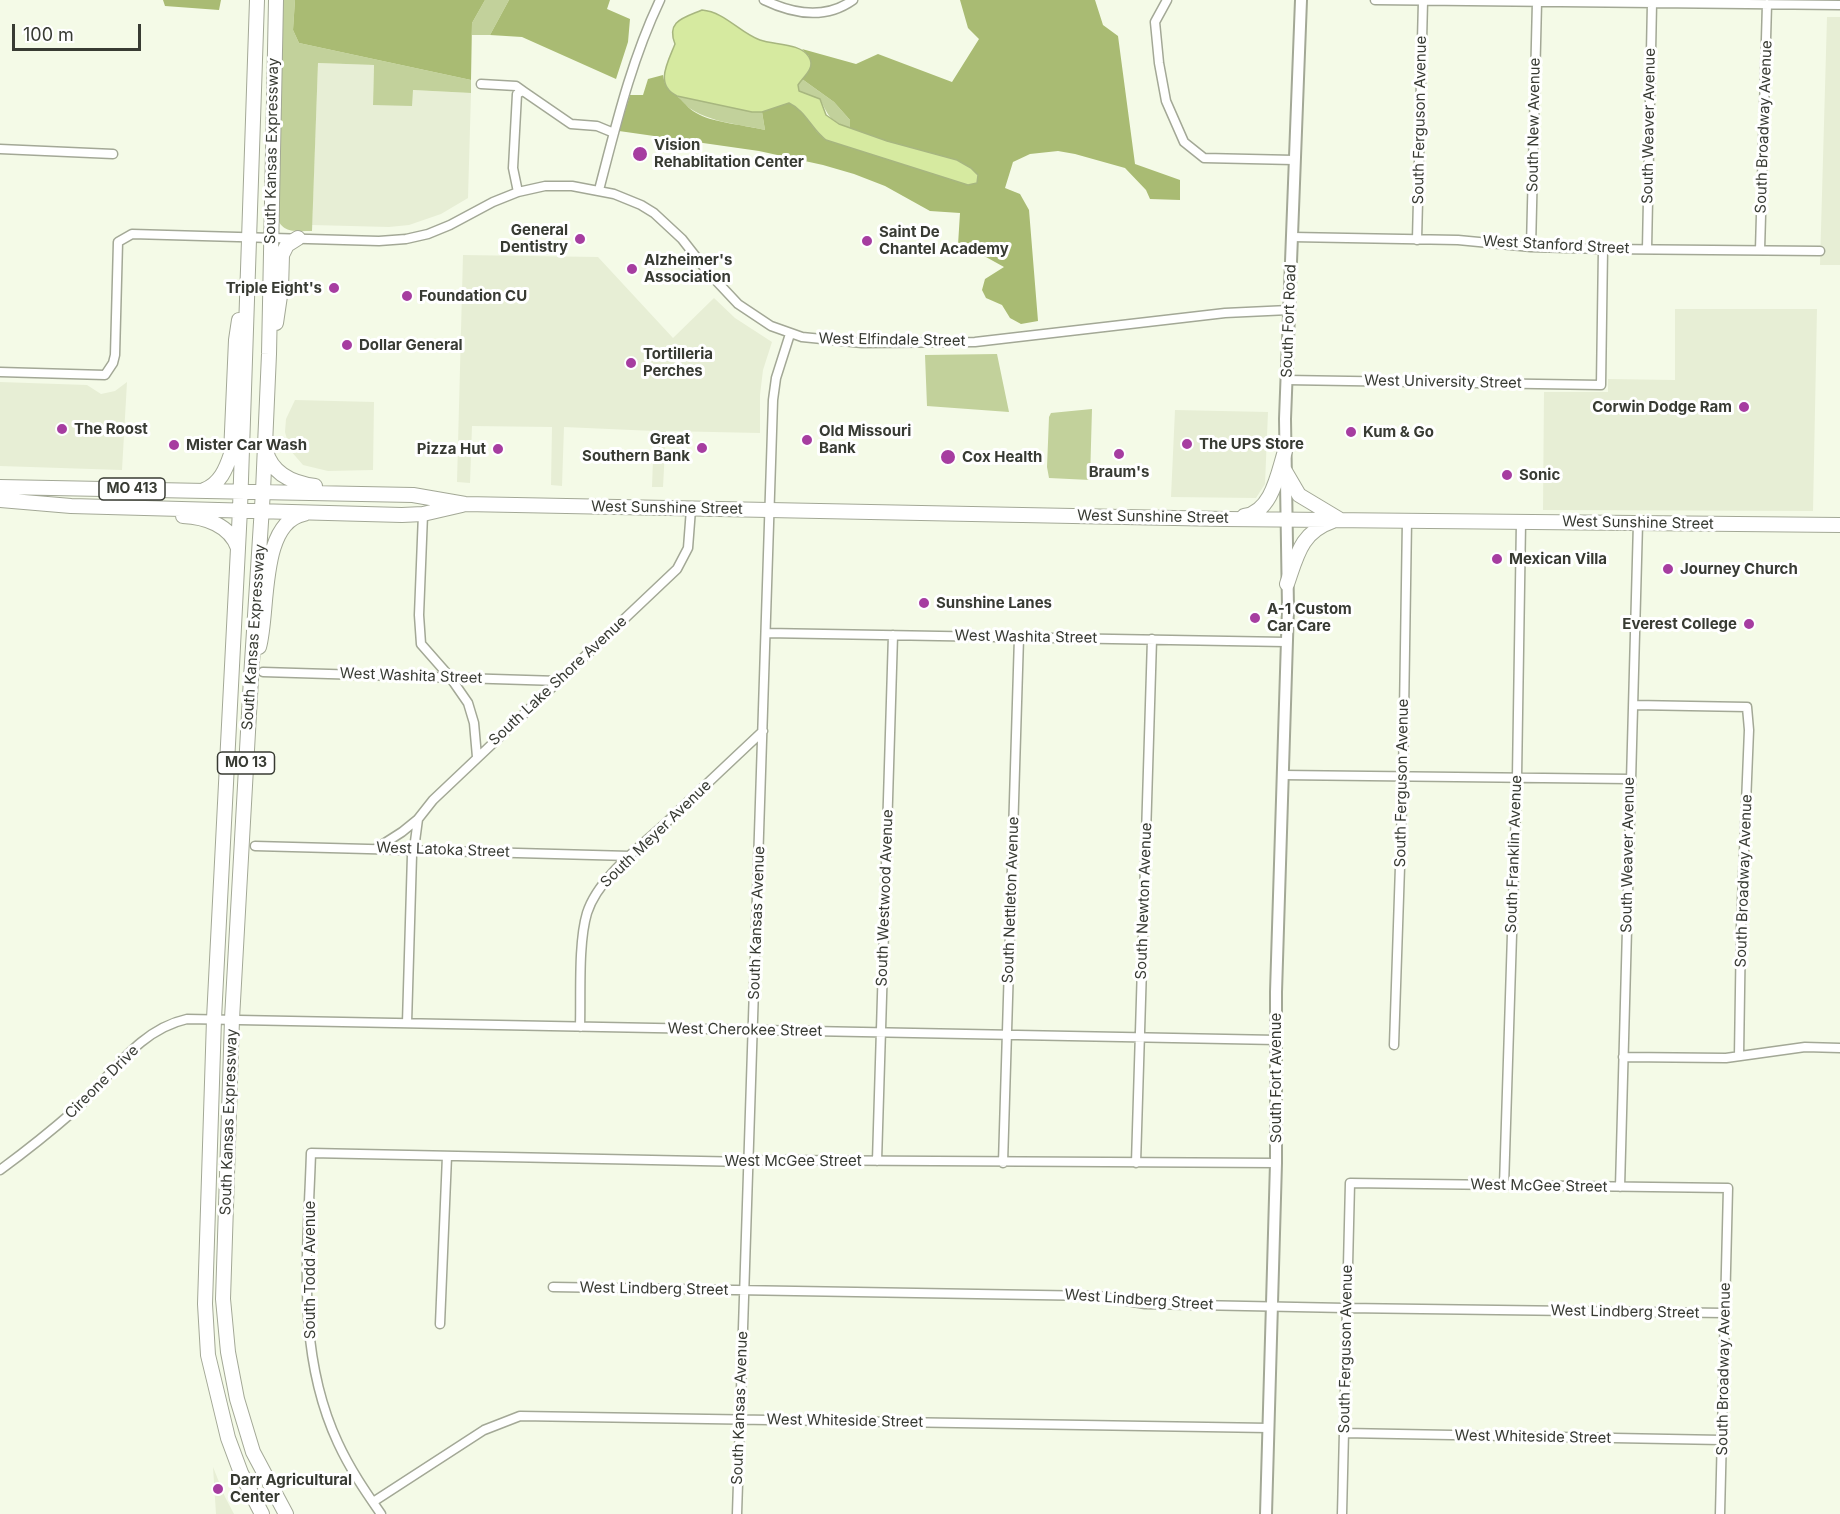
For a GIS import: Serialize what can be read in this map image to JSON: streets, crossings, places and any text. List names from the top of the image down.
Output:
{
  "streets": {
    "main road": [
      "South Kansas Expressway",
      "MO 413",
      "West Sunshine Street",
      "MO 13"
    ],
    "street": [
      "South Ferguson Avenue",
      "South New Avenue",
      "South Weaver Avenue",
      "South Broadway Avenue",
      "West Stanford Street",
      "South Fort Road",
      "West Elfindale Street",
      "West University Street",
      "West Washita Street",
      "South Lake Shore Avenue",
      "South Meyer Avenue",
      "West Latoka Street",
      "South Franklin Avenue",
      "South Westwood Avenue",
      "South Nettleton Avenue",
      "South Newton Avenue",
      "South Kansas Avenue",
      "West Cherokee Street",
      "South Fort Avenue",
      "Cireone Drive",
      "West McGee Street",
      "South Todd Avenue",
      "West Lindberg Street",
      "West Whiteside Street"
    ]
  },
  "crossings": [
    ["South Ferguson Avenue", "West Stanford Street"],
    ["South Ferguson Avenue", "West Sunshine Street"],
    ["South Ferguson Avenue", "West McGee Street"],
    ["South Ferguson Avenue", "West Lindberg Street"],
    ["South Ferguson Avenue", "West Whiteside Street"],
    ["South New Avenue", "West Stanford Street"],
    ["South Weaver Avenue", "South Broadway Avenue"],
    ["South Weaver Avenue", "West Stanford Street"],
    ["South Weaver Avenue", "West Sunshine Street"],
    ["South Weaver Avenue", "West McGee Street"],
    ["South Broadway Avenue", "West Stanford Street"],
    ["South Broadway Avenue", "West McGee Street"],
    ["South Broadway Avenue", "West Lindberg Street"],
    ["South Broadway Avenue", "West Whiteside Street"],
    ["South Kansas Expressway", "West Elfindale Street"],
    ["South Kansas Expressway", "West Sunshine Street"],
    ["South Kansas Expressway", "West Washita Street"],
    ["South Kansas Expressway", "West Cherokee Street"],
    ["South Kansas Expressway", "Cireone Drive"],
    ["West Stanford Street", "South Fort Road"],
    ["West Stanford Street", "West University Street"],
    ["South Fort Road", "West Elfindale Street"],
    ["South Fort Road", "West University Street"],
    ["South Fort Road", "West Sunshine Street"],
    ["South Fort Road", "West Washita Street"],
    ["South Fort Road", "South Fort Avenue"],
    ["West Elfindale Street", "South Kansas Avenue"],
    ["West Sunshine Street", "South Lake Shore Avenue"],
    ["West Sunshine Street", "South Franklin Avenue"],
    ["West Sunshine Street", "South Kansas Avenue"],
    ["West Washita Street", "South Lake Shore Avenue"],
    ["West Washita Street", "South Westwood Avenue"],
    ["West Washita Street", "South Nettleton Avenue"],
    ["West Washita Street", "South Newton Avenue"],
    ["West Washita Street", "South Kansas Avenue"],
    ["West Washita Street", "South Fort Avenue"],
    ["South Lake Shore Avenue", "West Latoka Street"],
    ["South Meyer Avenue", "West Latoka Street"],
    ["South Meyer Avenue", "South Kansas Avenue"],
    ["South Meyer Avenue", "West Cherokee Street"],
    ["South Franklin Avenue", "West McGee Street"],
    ["South Westwood Avenue", "West Cherokee Street"],
    ["South Westwood Avenue", "West McGee Street"],
    ["South Nettleton Avenue", "West Cherokee Street"],
    ["South Nettleton Avenue", "West McGee Street"],
    ["South Newton Avenue", "West Cherokee Street"],
    ["South Newton Avenue", "West McGee Street"],
    ["South Kansas Avenue", "West Cherokee Street"],
    ["South Kansas Avenue", "West McGee Street"],
    ["South Kansas Avenue", "West Lindberg Street"],
    ["South Kansas Avenue", "West Whiteside Street"],
    ["West Cherokee Street", "South Fort Avenue"],
    ["West Cherokee Street", "Cireone Drive"],
    ["South Fort Avenue", "West McGee Street"],
    ["South Fort Avenue", "West Lindberg Street"],
    ["South Fort Avenue", "West Whiteside Street"],
    ["West McGee Street", "South Todd Avenue"],
    ["South Todd Avenue", "West Whiteside Street"]
  ],
  "places": [
    "Vision Rehablitation Center",
    "General Dentistry",
    "Saint De Chantel Academy",
    "Alzheimer's Association",
    "Triple Eight's",
    "Foundation CU",
    "Dollar General",
    "Tortilleria Perches",
    "Corwin Dodge Ram",
    "The Roost",
    "Kum & Go",
    "Old Missouri Bank",
    "The UPS Store",
    "Mister Car Wash",
    "Great Southern Bank",
    "Pizza Hut",
    "Braum's",
    "Cox Health",
    "Sonic",
    "Mexican Villa",
    "Journey Church",
    "Sunshine Lanes",
    "A-1 Custom Car Care",
    "Everest College",
    "Darr Agricultural Center"
  ],
  "scale_bar": "100 m"
}
